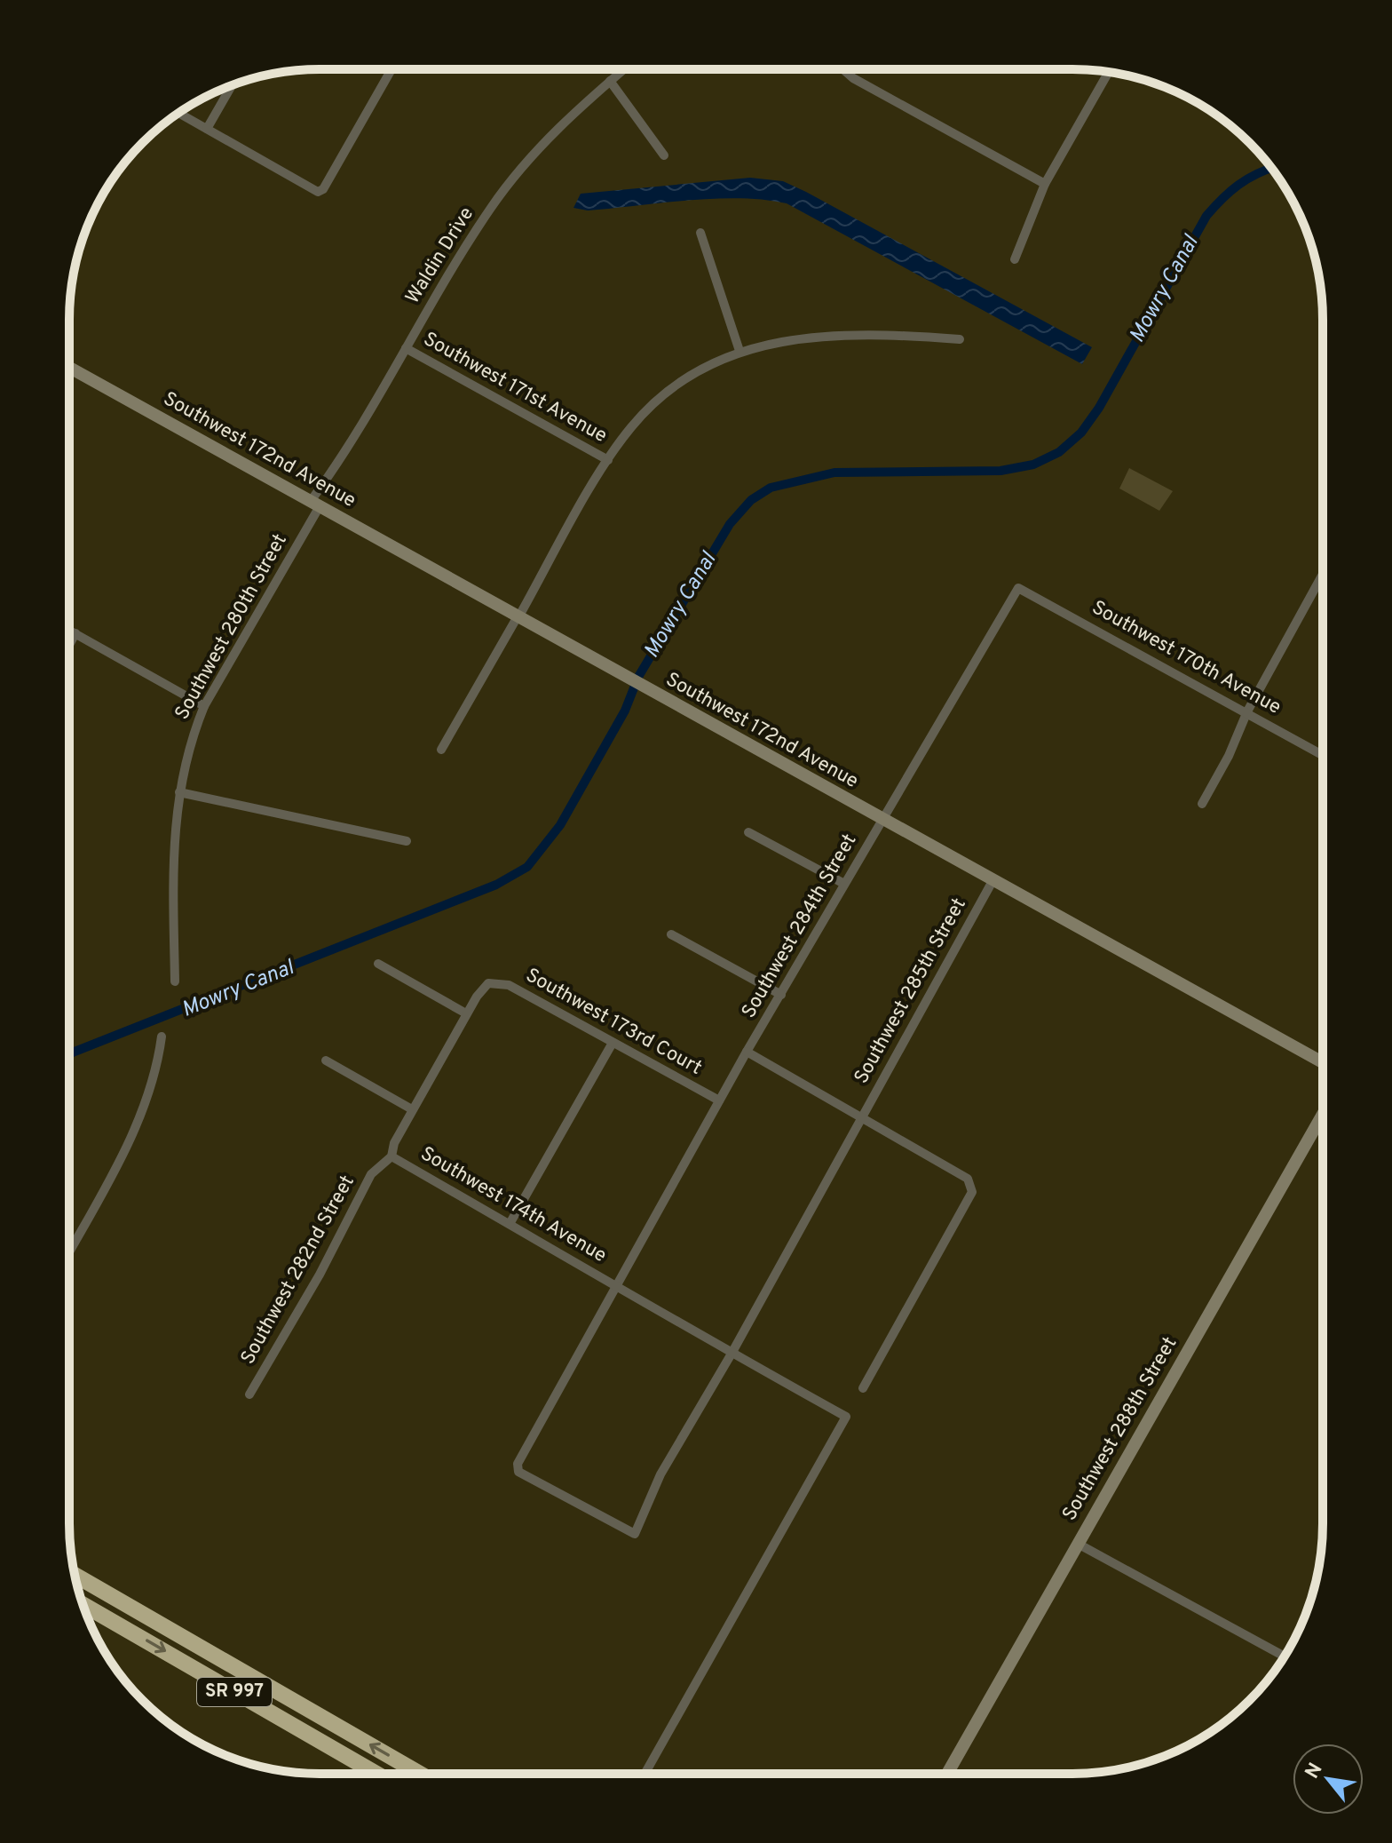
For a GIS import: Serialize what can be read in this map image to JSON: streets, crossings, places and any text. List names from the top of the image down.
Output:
{
  "streets": {
    "highway": ["SR 997"],
    "street": [
      "Waldin Drive",
      "Southwest 171st Avenue",
      "Southwest 172nd Avenue",
      "Southwest 280th Street",
      "Southwest 170th Avenue",
      "Southwest 284th Street",
      "Southwest 285th Street",
      "Southwest 173rd Court",
      "Southwest 174th Avenue",
      "Southwest 282nd Street",
      "Southwest 288th Street"
    ]
  },
  "crossings": [
    ["Waldin Drive", "Southwest 171st Avenue"],
    ["Waldin Drive", "Southwest 172nd Avenue"],
    ["Waldin Drive", "Southwest 280th Street"],
    ["Southwest 172nd Avenue", "Southwest 280th Street"],
    ["Southwest 172nd Avenue", "Southwest 284th Street"],
    ["Southwest 172nd Avenue", "Southwest 285th Street"],
    ["Southwest 170th Avenue", "Southwest 284th Street"],
    ["Southwest 284th Street", "Southwest 285th Street"],
    ["Southwest 284th Street", "Southwest 173rd Court"],
    ["Southwest 284th Street", "Southwest 174th Avenue"],
    ["Southwest 285th Street", "Southwest 174th Avenue"],
    ["Southwest 173rd Court", "Southwest 282nd Street"],
    ["Southwest 174th Avenue", "Southwest 282nd Street"]
  ],
  "water": ["Mowry Canal"],
  "north": "top left"
}
